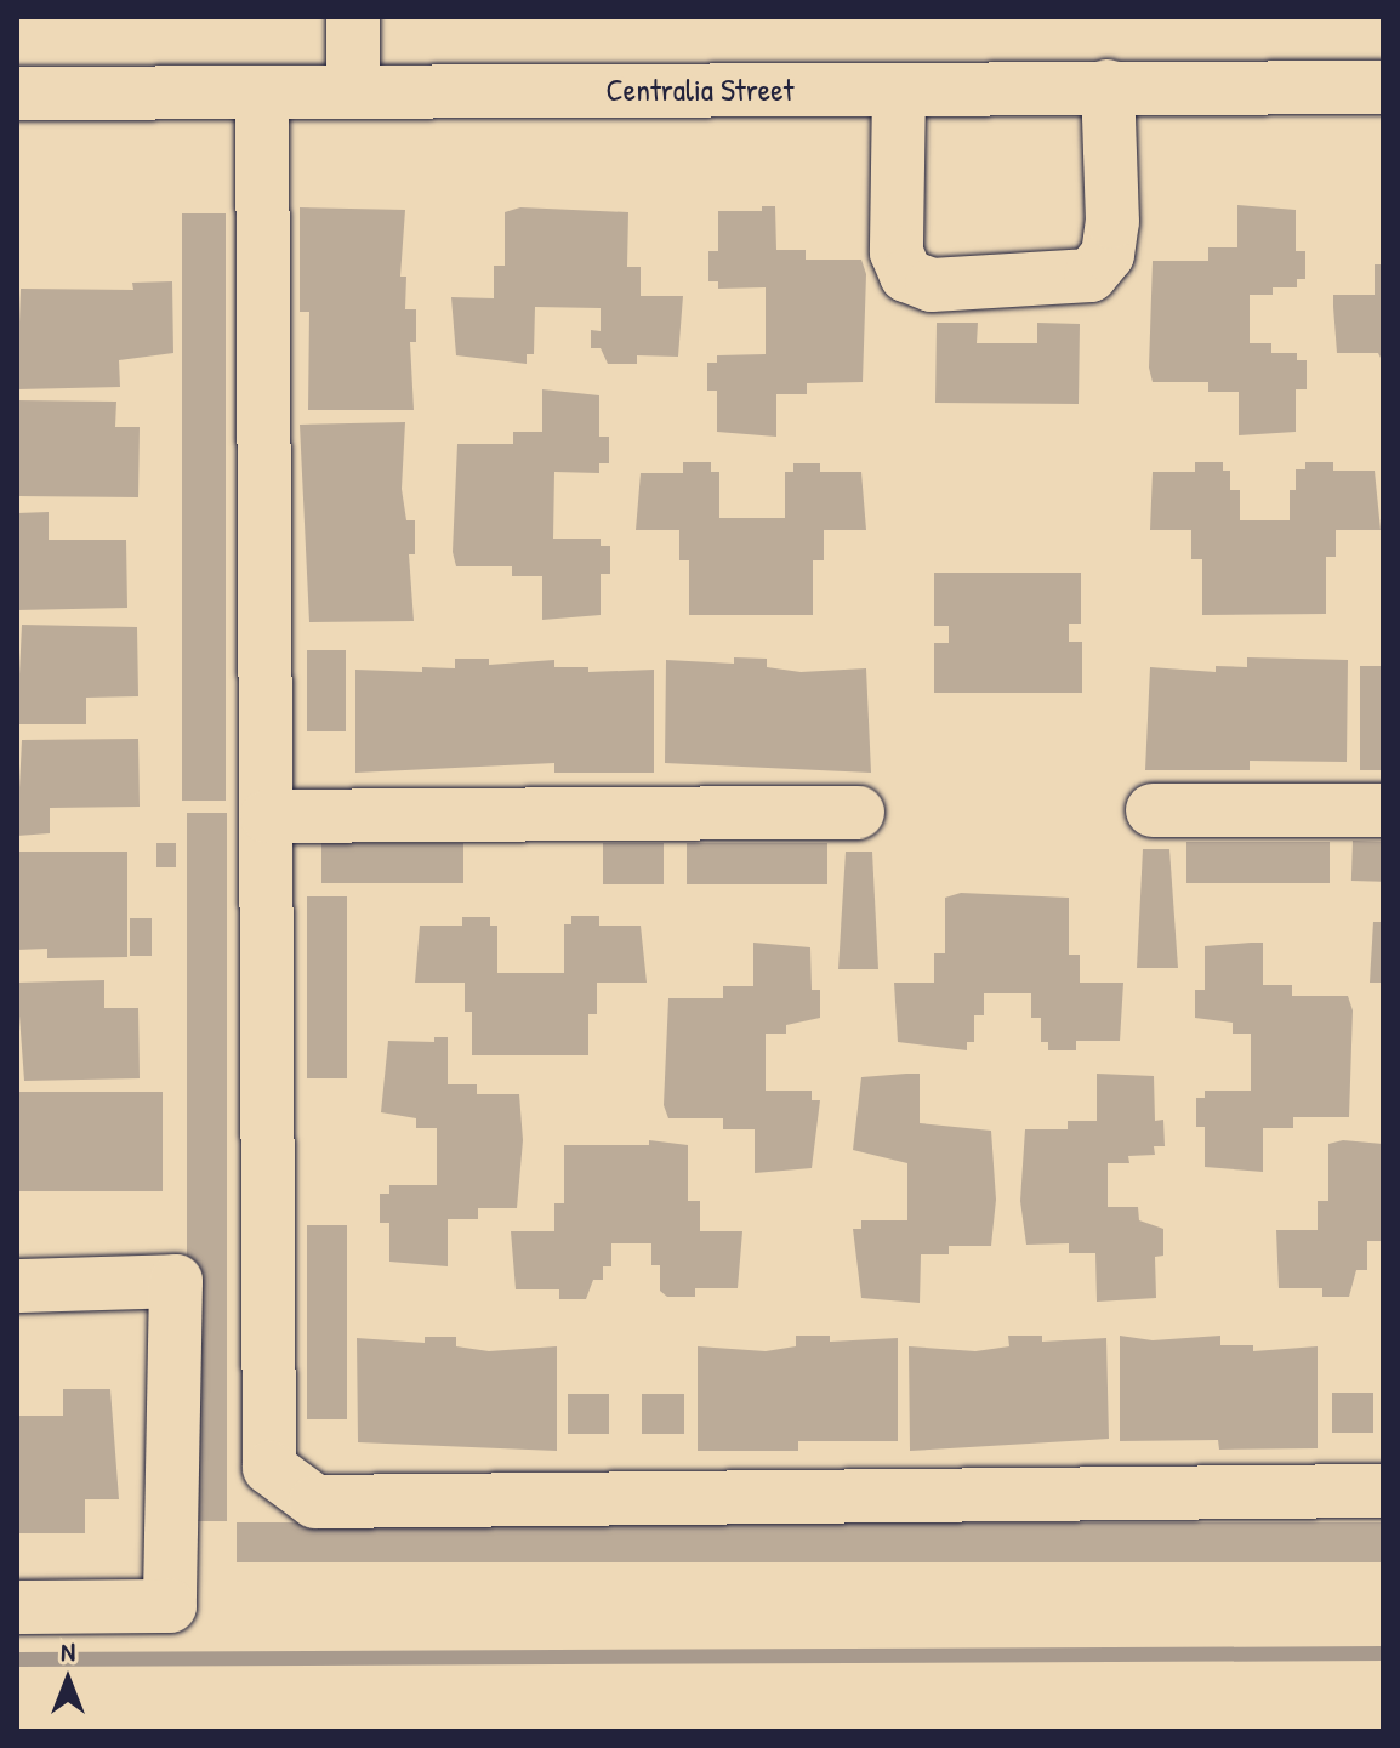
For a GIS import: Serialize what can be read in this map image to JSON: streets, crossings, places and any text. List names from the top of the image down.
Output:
{
  "streets": {
    "main road": ["Centralia Street"]
  },
  "north": "top"
}
